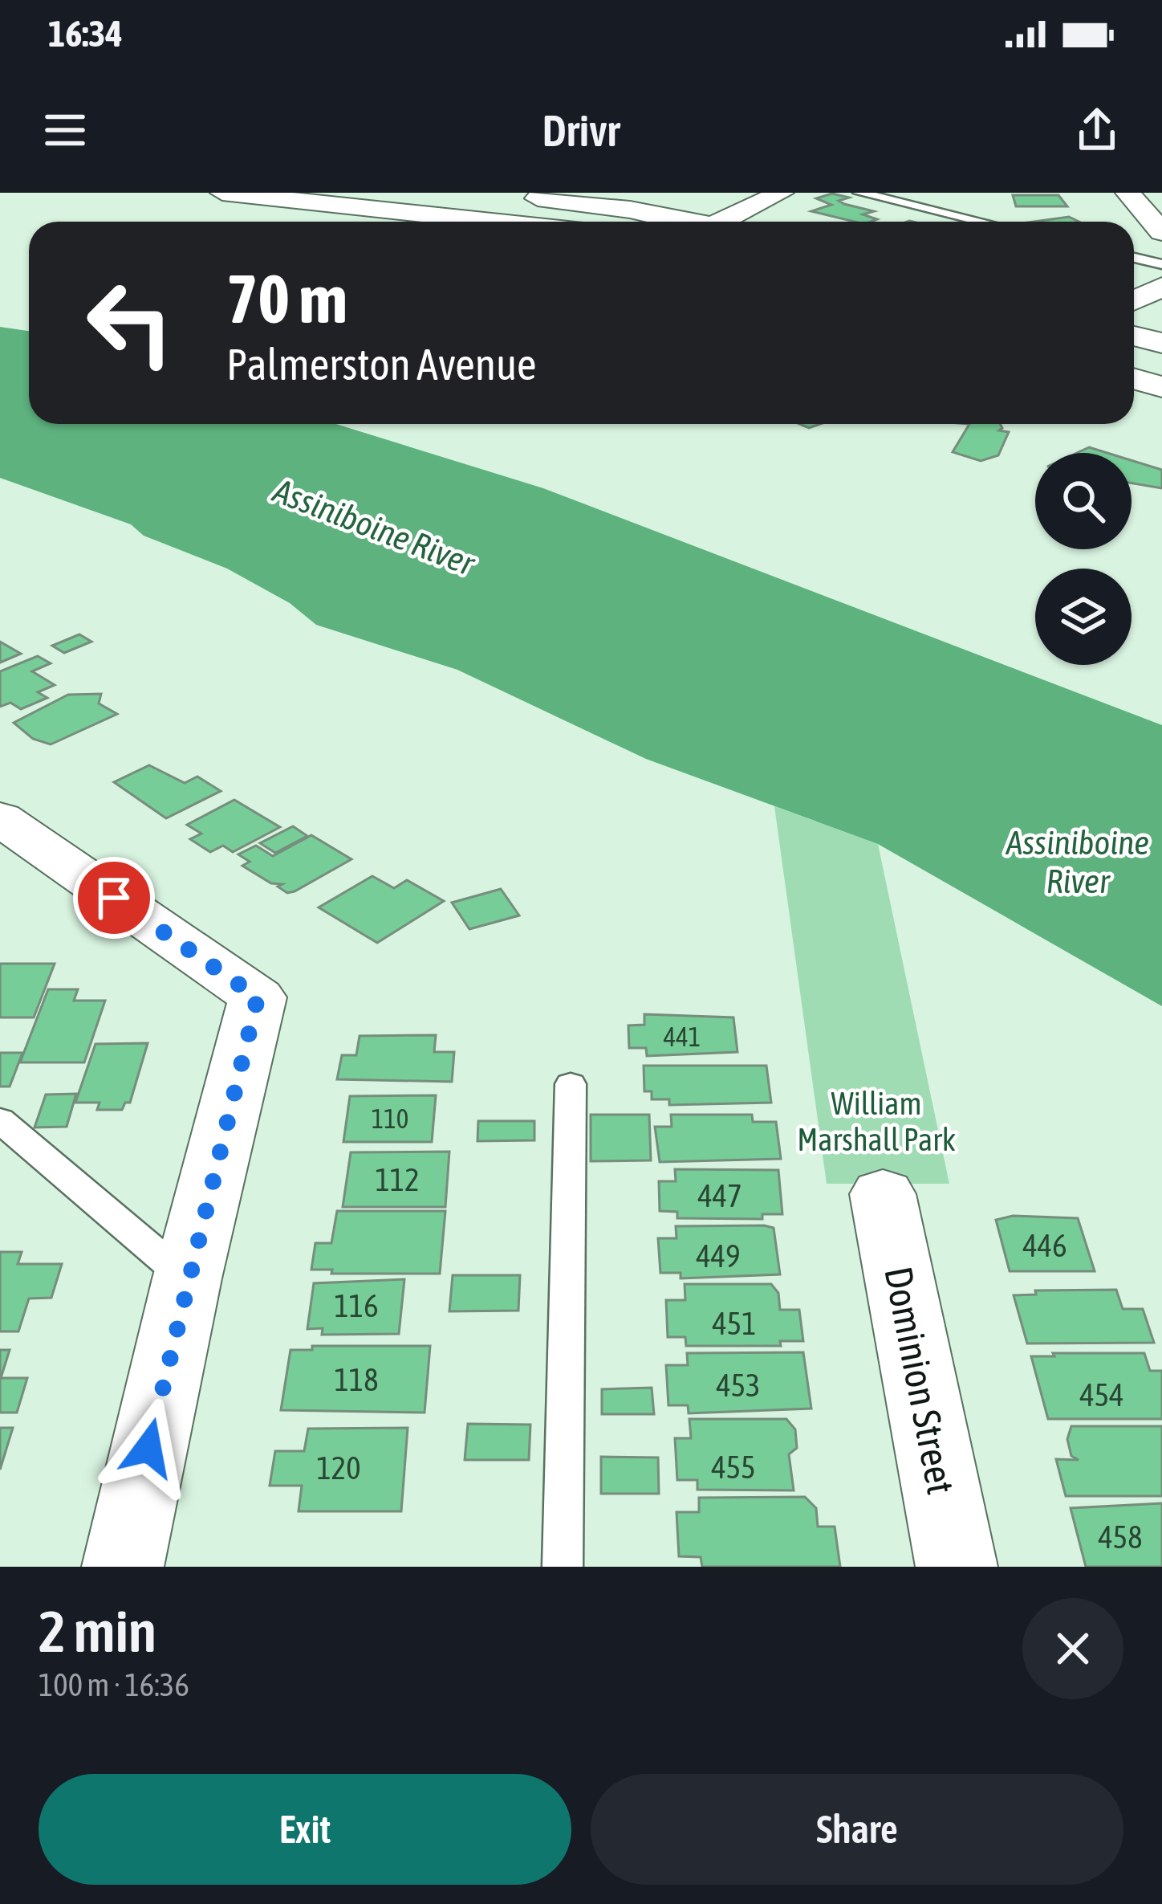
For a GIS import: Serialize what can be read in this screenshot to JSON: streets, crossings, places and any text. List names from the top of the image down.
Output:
{
  "streets": {
    "street": ["Dominion Street"]
  },
  "water": ["Assiniboine River"],
  "parks": ["William Marshall Park"],
  "house_numbers": [
    "441",
    "110",
    "112",
    "447",
    "446",
    "449",
    "116",
    "451",
    "118",
    "453",
    "454",
    "455",
    "120",
    "458"
  ],
  "page": {
    "status": "16:34",
    "header": "Drivr",
    "turn": ["70 m", "Palmerston Avenue"],
    "heading": ["2 min", "100 m · 16:36"],
    "buttons": ["Exit", "Share"]
  }
}
